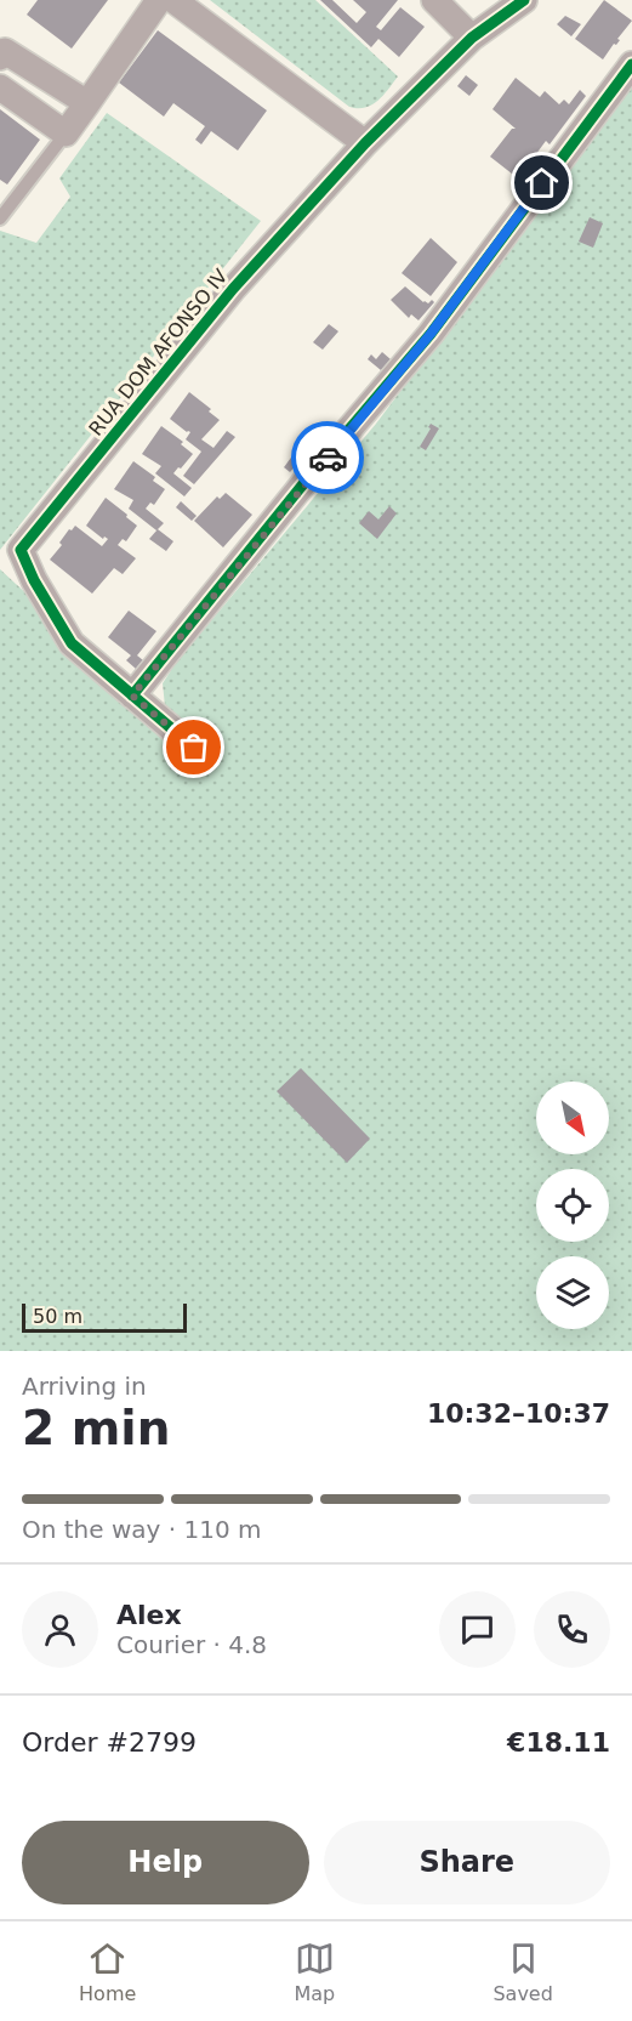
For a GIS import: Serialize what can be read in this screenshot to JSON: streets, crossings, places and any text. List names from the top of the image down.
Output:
{
  "streets": {
    "street": ["RUA DOM AFONSO IV"]
  },
  "scale_bar": "50 m",
  "north": "bottom right",
  "page": {
    "scale": "50 m",
    "heading": ["2 min", "Arriving in", "10:32–10:37"],
    "panel": [
      "Alex",
      "Courier · 4.8",
      "Order #2799",
      "€18.11"
    ],
    "bar": "On the way · 110 m",
    "buttons": ["Help", "Share"],
    "tabs": ["Home", "Map", "Saved"]
  }
}
